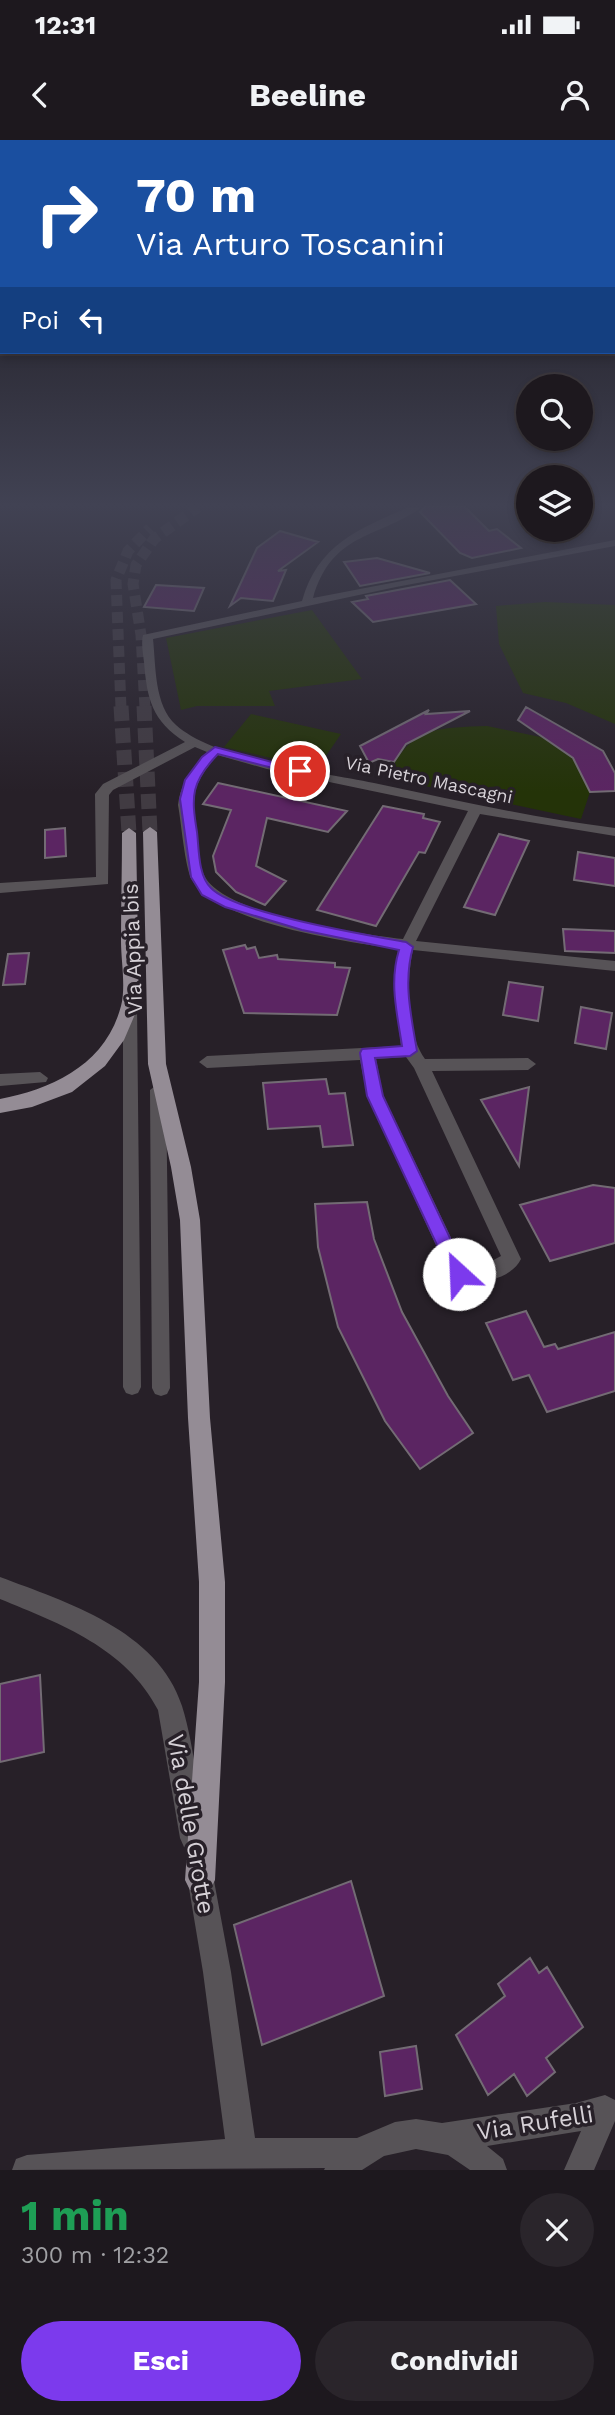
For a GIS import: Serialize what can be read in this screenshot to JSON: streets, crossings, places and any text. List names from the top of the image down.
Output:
{
  "streets": {
    "highway": ["Via Appia bis"],
    "street": ["Via Pietro Mascagni", "Via delle Grotte", "Via Rufelli"]
  },
  "crossings": [
    ["Via Appia bis", "Via delle Grotte"]
  ],
  "page": {
    "status": "12:31",
    "header": "Beeline",
    "turn": ["70 m", "Via Arturo Toscanini"],
    "then": "Poi",
    "heading": ["1 min", "300 m · 12:32"],
    "buttons": ["Esci", "Condividi"]
  }
}
